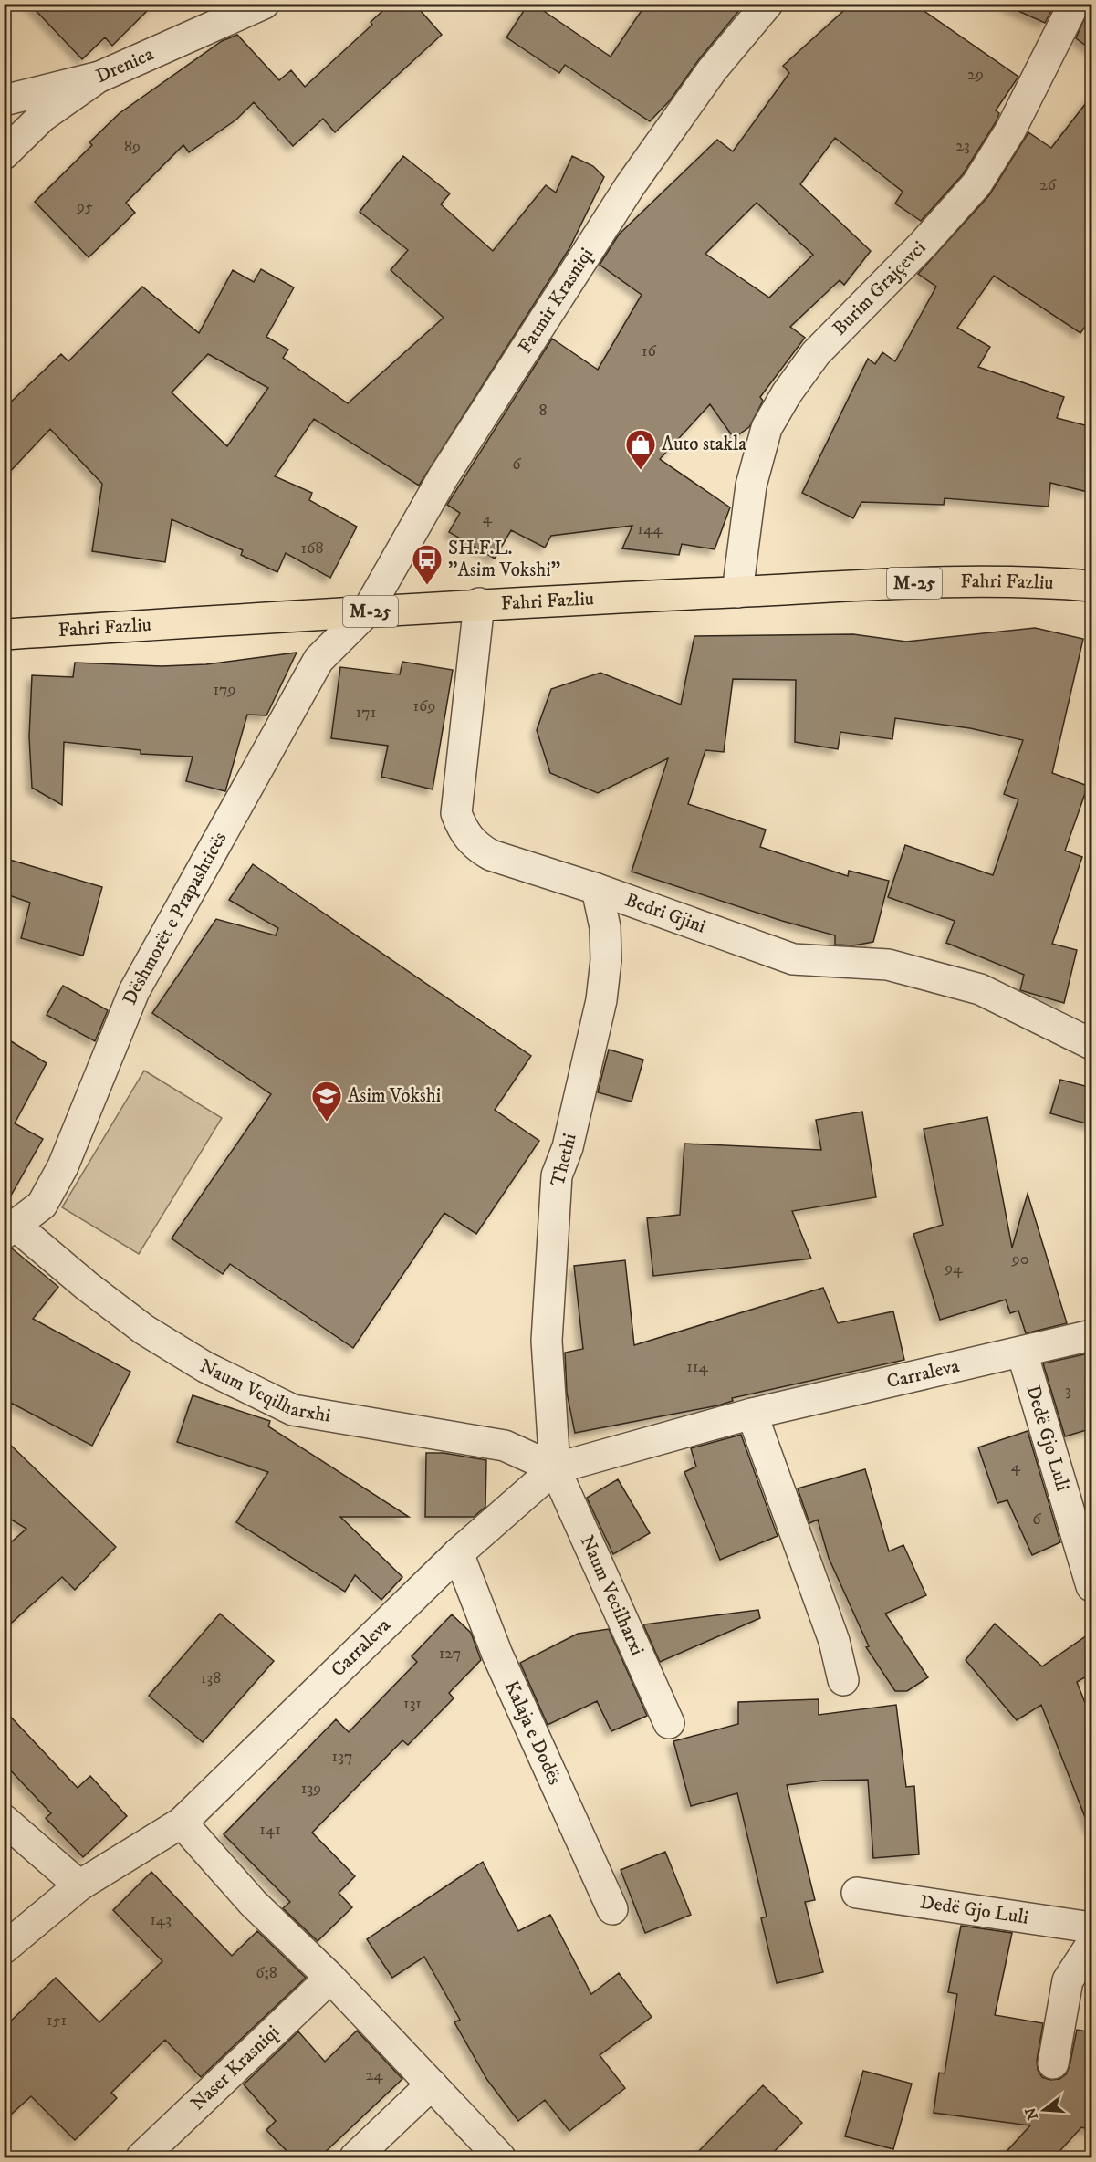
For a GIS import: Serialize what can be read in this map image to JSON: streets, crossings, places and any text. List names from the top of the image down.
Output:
{
  "streets": {
    "main road": ["M-25", "Fahri Fazliu"],
    "street": [
      "Drenica",
      "Burim Grajçevci",
      "Fatmir Krasniqi",
      "Bedri Gjini",
      "Dëshmorët e Prapashticës",
      "Thethi",
      "Carraleva",
      "Naum Veqilharxhi",
      "Dedë Gjo Luli",
      "Naum Vecilharxi",
      "Kalaja e Dodës",
      "Naser Krasniqi"
    ]
  },
  "crossings": [
    ["Burim Grajçevci", "Fahri Fazliu"],
    ["Fatmir Krasniqi", "Fahri Fazliu"],
    ["Fatmir Krasniqi", "Dëshmorët e Prapashticës"],
    ["Fahri Fazliu", "Bedri Gjini"],
    ["Fahri Fazliu", "Dëshmorët e Prapashticës"],
    ["Bedri Gjini", "Thethi"],
    ["Dëshmorët e Prapashticës", "Naum Veqilharxhi"],
    ["Thethi", "Carraleva"],
    ["Thethi", "Naum Veqilharxhi"],
    ["Thethi", "Naum Vecilharxi"],
    ["Carraleva", "Naum Veqilharxhi"],
    ["Carraleva", "Dedë Gjo Luli"],
    ["Carraleva", "Naum Vecilharxi"],
    ["Carraleva", "Kalaja e Dodës"],
    ["Naum Veqilharxhi", "Naum Vecilharxi"]
  ],
  "places": {
    "shop": ["Auto stakla"],
    "bus stop": ["SH.F.L. \"Asim Vokshi\""],
    "school or university": ["Asim Vokshi"]
  },
  "house_numbers": [
    "29",
    "23",
    "89",
    "26",
    "95",
    "16",
    "8",
    "6",
    "4",
    "144",
    "168",
    "179",
    "169",
    "171",
    "90",
    "94",
    "114",
    "3",
    "4",
    "6",
    "127",
    "138",
    "131",
    "137",
    "139",
    "141",
    "143",
    "6;8",
    "151",
    "24"
  ],
  "north": "left"
}
